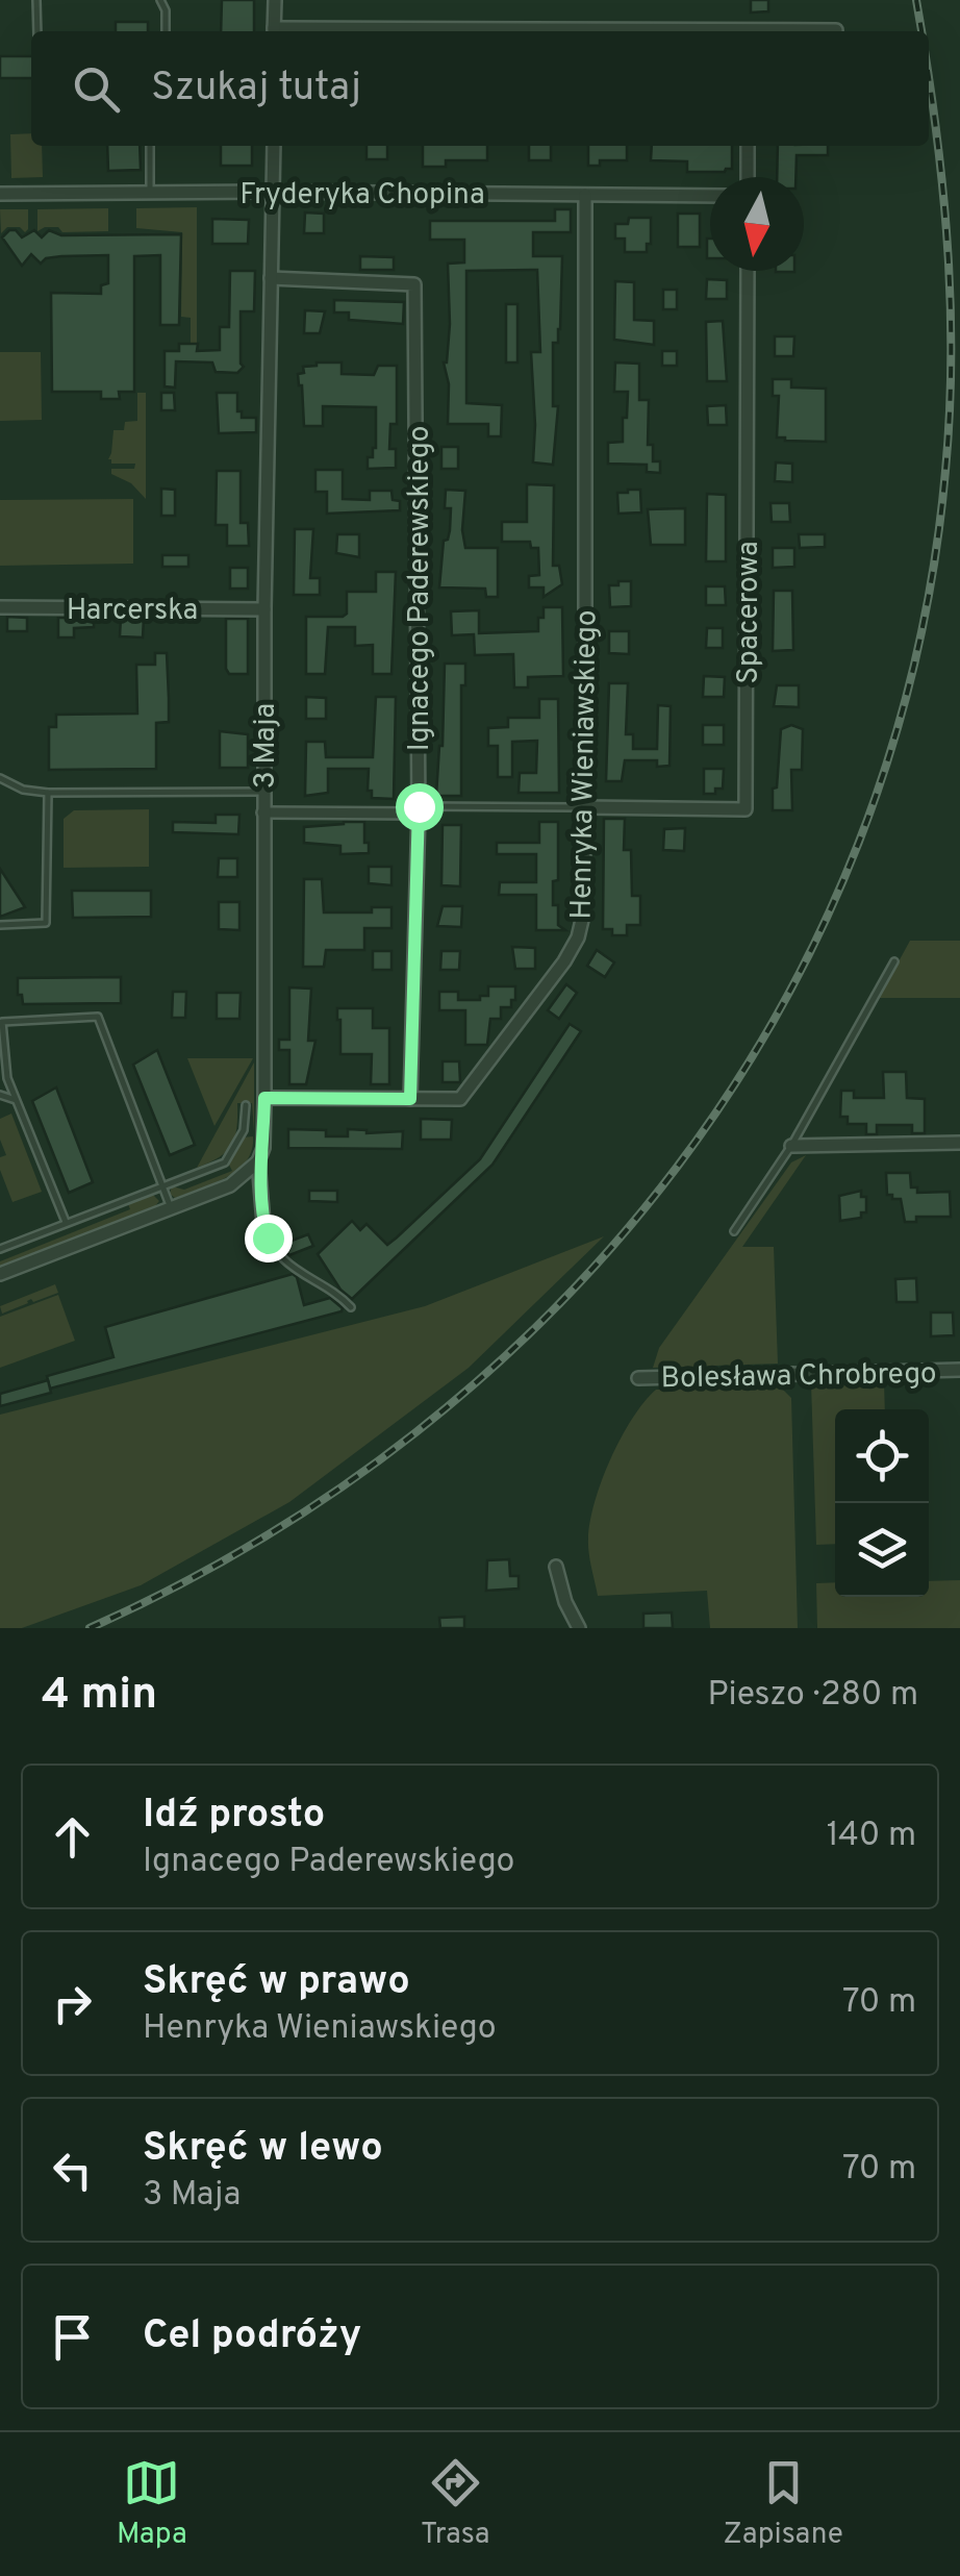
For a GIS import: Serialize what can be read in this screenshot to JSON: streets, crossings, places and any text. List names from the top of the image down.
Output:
{
  "streets": {
    "street": [
      "Fryderyka Chopina",
      "Ignacego Paderewskiego",
      "Harcerska",
      "Spacerowa",
      "3 Maja",
      "Henryka Wieniawskiego",
      "Bolesława Chrobrego"
    ]
  },
  "crossings": [
    ["Fryderyka Chopina", "3 Maja"],
    ["Fryderyka Chopina", "Henryka Wieniawskiego"],
    ["Ignacego Paderewskiego", "3 Maja"],
    ["Ignacego Paderewskiego", "Henryka Wieniawskiego"],
    ["Harcerska", "3 Maja"],
    ["Spacerowa", "Henryka Wieniawskiego"],
    ["3 Maja", "Henryka Wieniawskiego"]
  ],
  "north": "bottom",
  "page": {
    "search": "Szukaj tutaj",
    "heading": ["4 min", "Pieszo · 280 m"],
    "list": [
      ["Idź prosto", "Ignacego Paderewskiego", "140 m"],
      ["Skręć w prawo", "Henryka Wieniawskiego", "70 m"],
      ["Skręć w lewo", "3 Maja", "70 m"],
      "Cel podróży"
    ],
    "nav": ["Mapa", "Trasa", "Zapisane"]
  }
}
